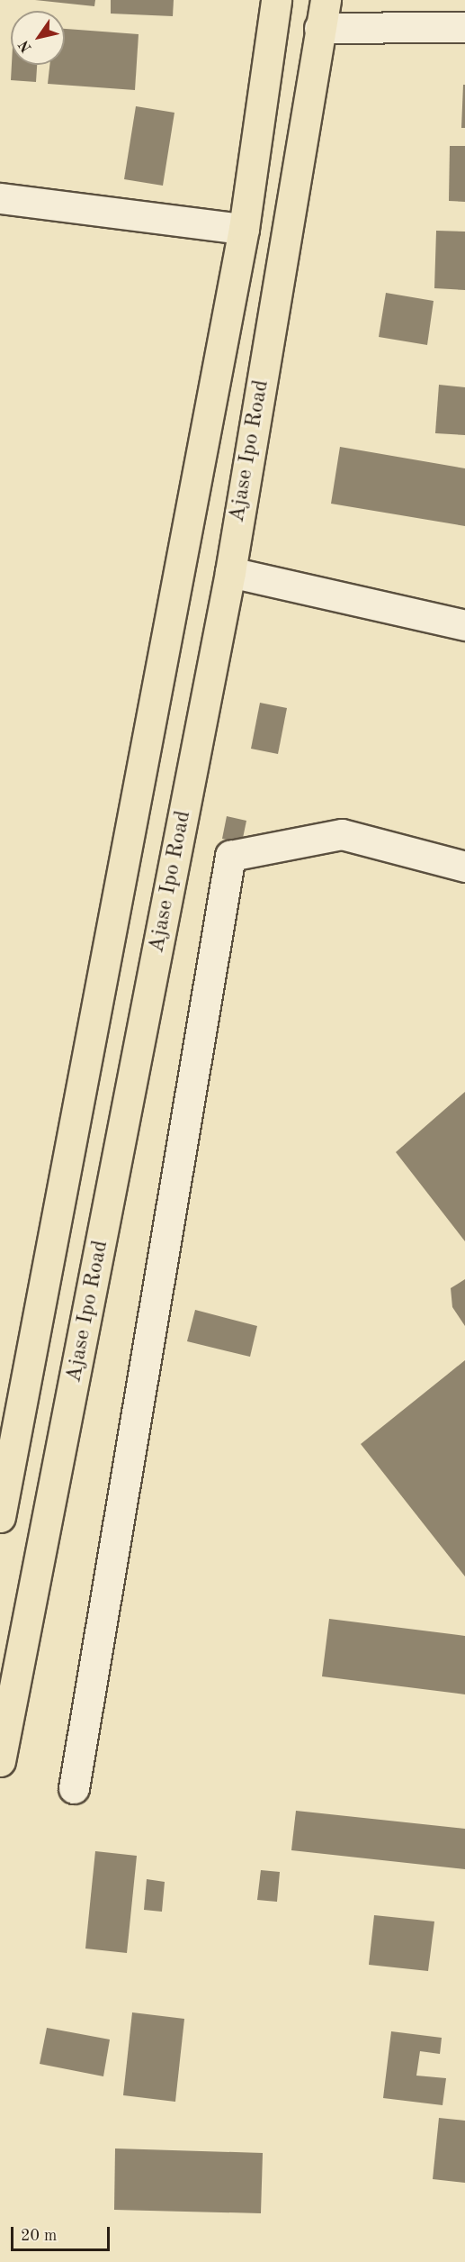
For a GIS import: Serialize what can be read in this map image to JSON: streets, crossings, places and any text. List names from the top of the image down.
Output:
{
  "streets": {
    "highway": ["Ajase Ipo Road"]
  },
  "scale_bar": "20 m",
  "north": "bottom left"
}
